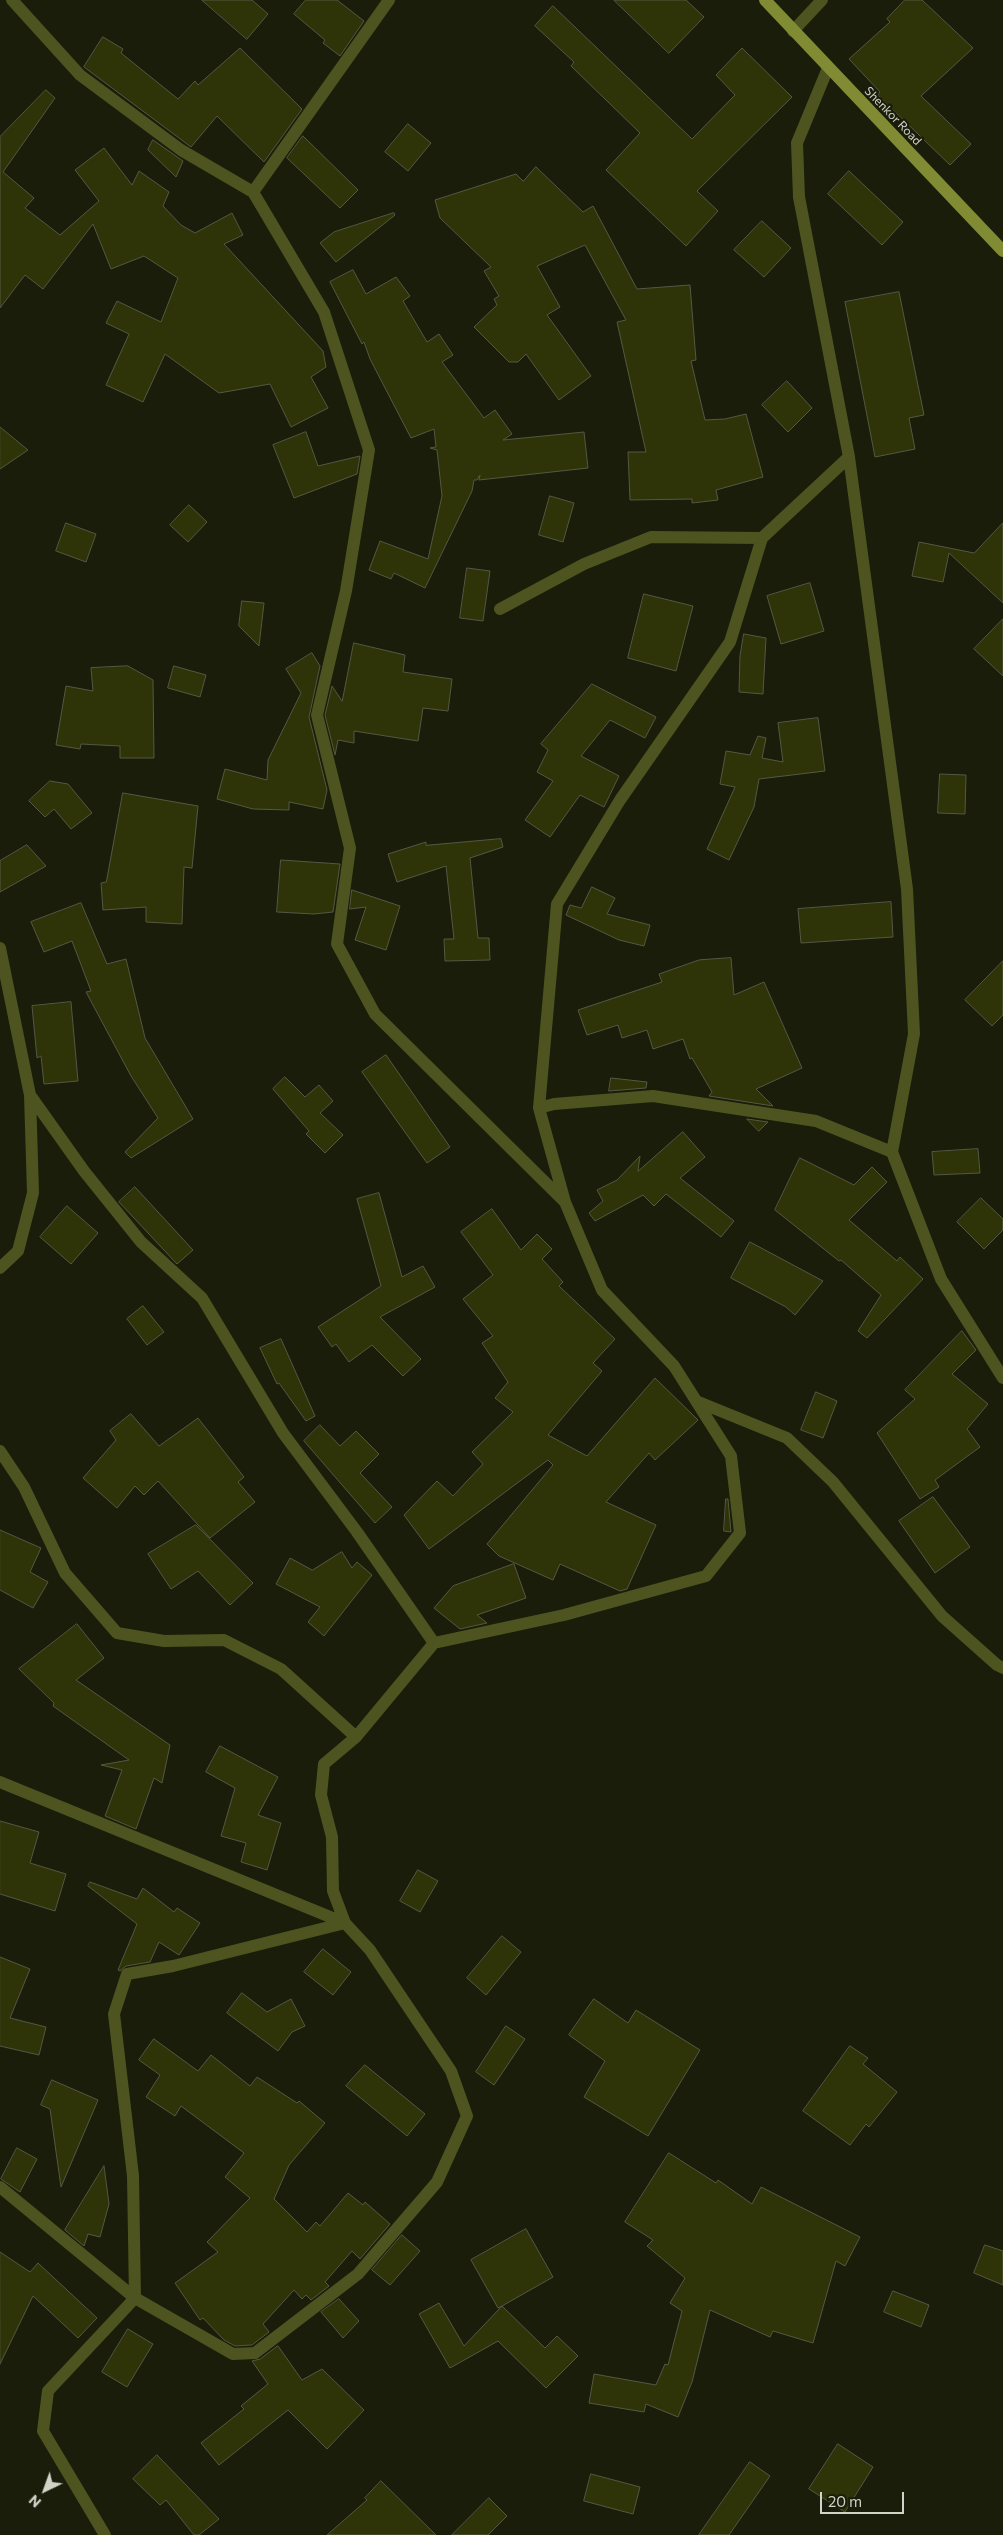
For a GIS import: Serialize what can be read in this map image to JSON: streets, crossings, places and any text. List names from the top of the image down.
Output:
{
  "streets": {
    "main road": ["Shenkor Road"]
  },
  "scale_bar": "20 m",
  "north": "bottom left"
}
